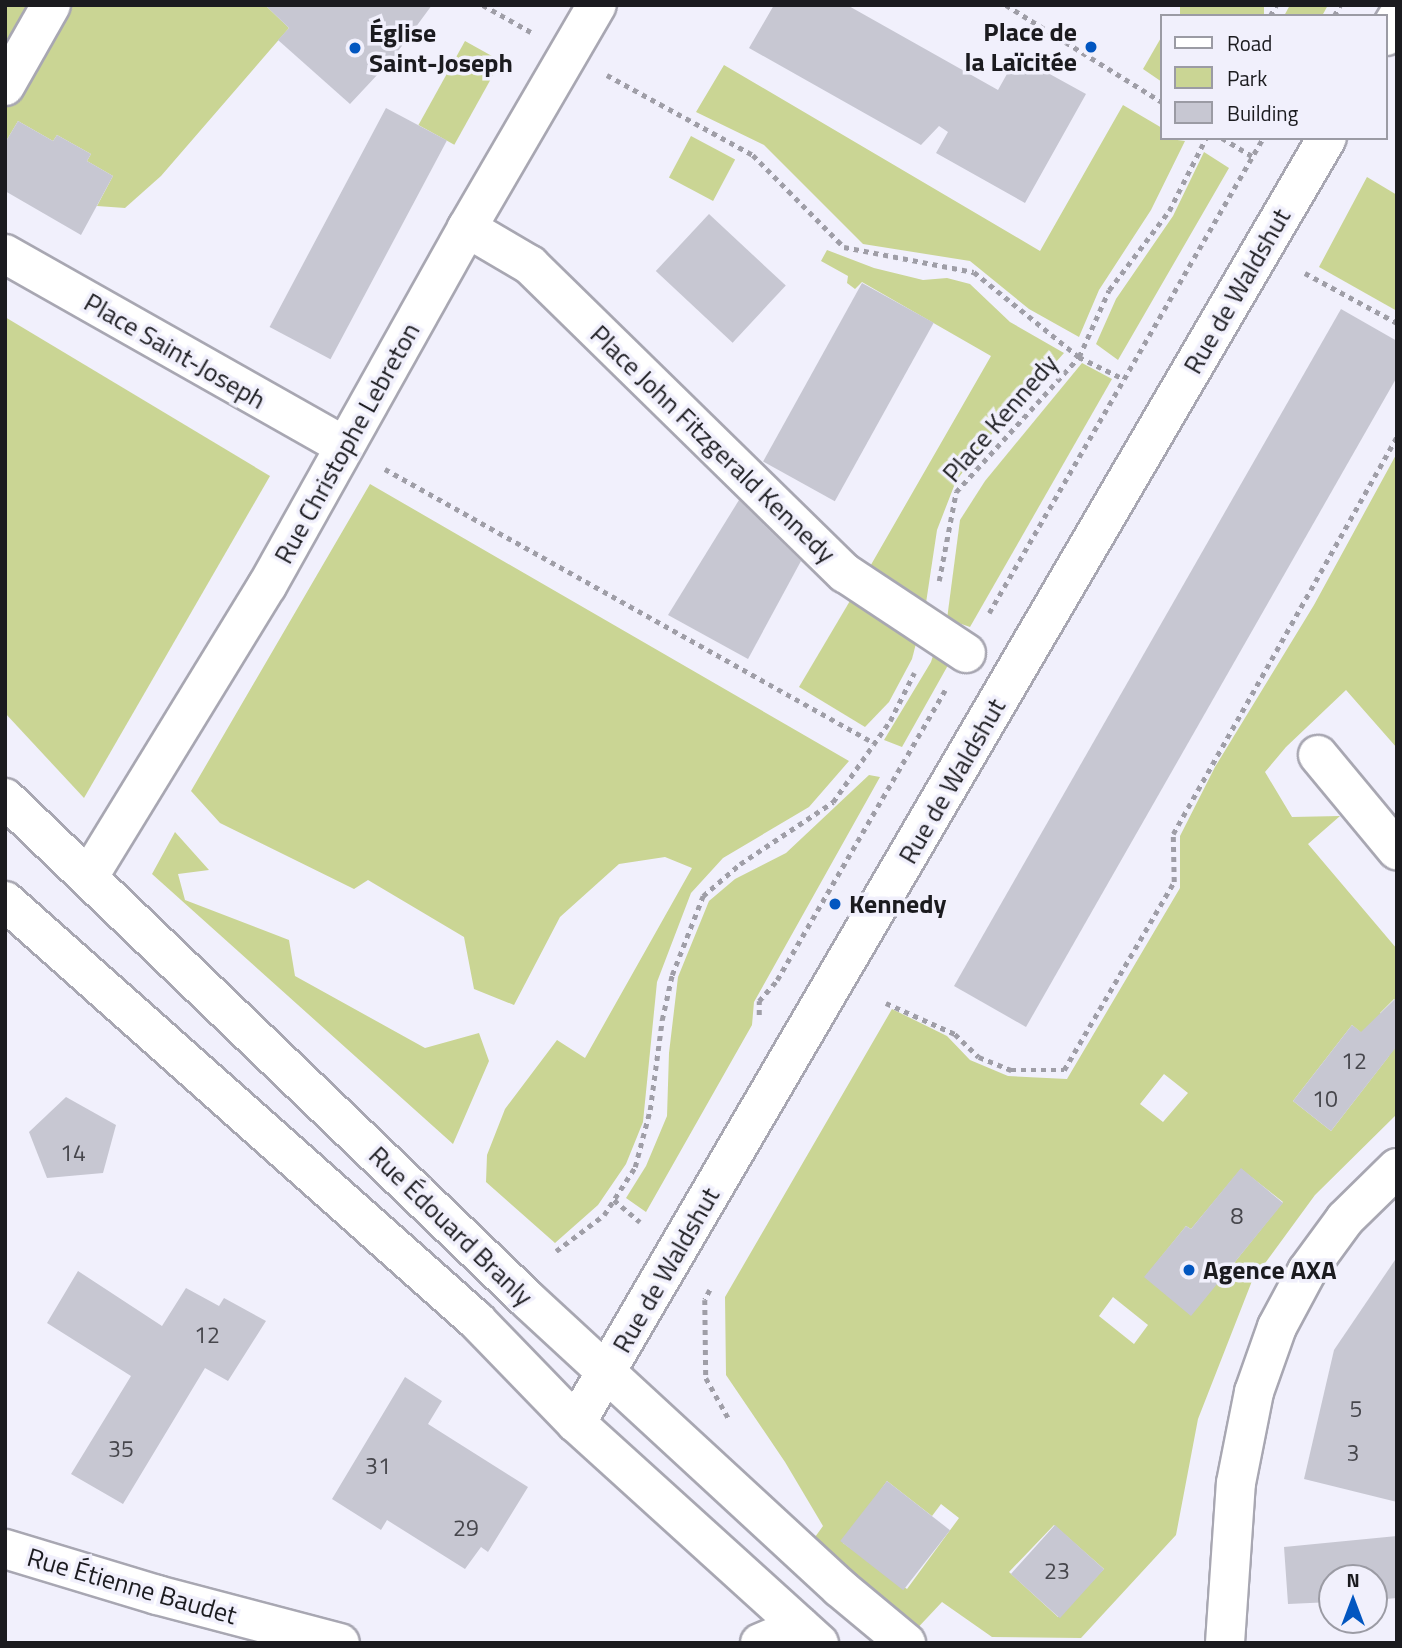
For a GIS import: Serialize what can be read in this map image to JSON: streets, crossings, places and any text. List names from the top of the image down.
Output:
{
  "streets": {
    "street": [
      "Rue de Waldshut",
      "Place Saint-Joseph",
      "Rue Christophe Lebreton",
      "Place John Fitzgerald Kennedy",
      "Rue Édouard Branly",
      "Rue Étienne Baudet"
    ],
    "path": ["Place Kennedy"]
  },
  "crossings": [
    ["Rue de Waldshut", "Rue Édouard Branly"],
    ["Place Saint-Joseph", "Rue Christophe Lebreton"],
    ["Place Kennedy", "Place John Fitzgerald Kennedy"],
    ["Rue Christophe Lebreton", "Place John Fitzgerald Kennedy"],
    ["Rue Christophe Lebreton", "Rue Édouard Branly"]
  ],
  "places": [
    "Place de la Laïcitée",
    "Église Saint-Joseph",
    "Kennedy",
    "Agence AXA"
  ],
  "house_numbers": [
    "12",
    "10",
    "14",
    "8",
    "12",
    "5",
    "35",
    "3",
    "31",
    "29",
    "23"
  ],
  "legend": ["Road", "Park", "Building"],
  "north": "top"
}
